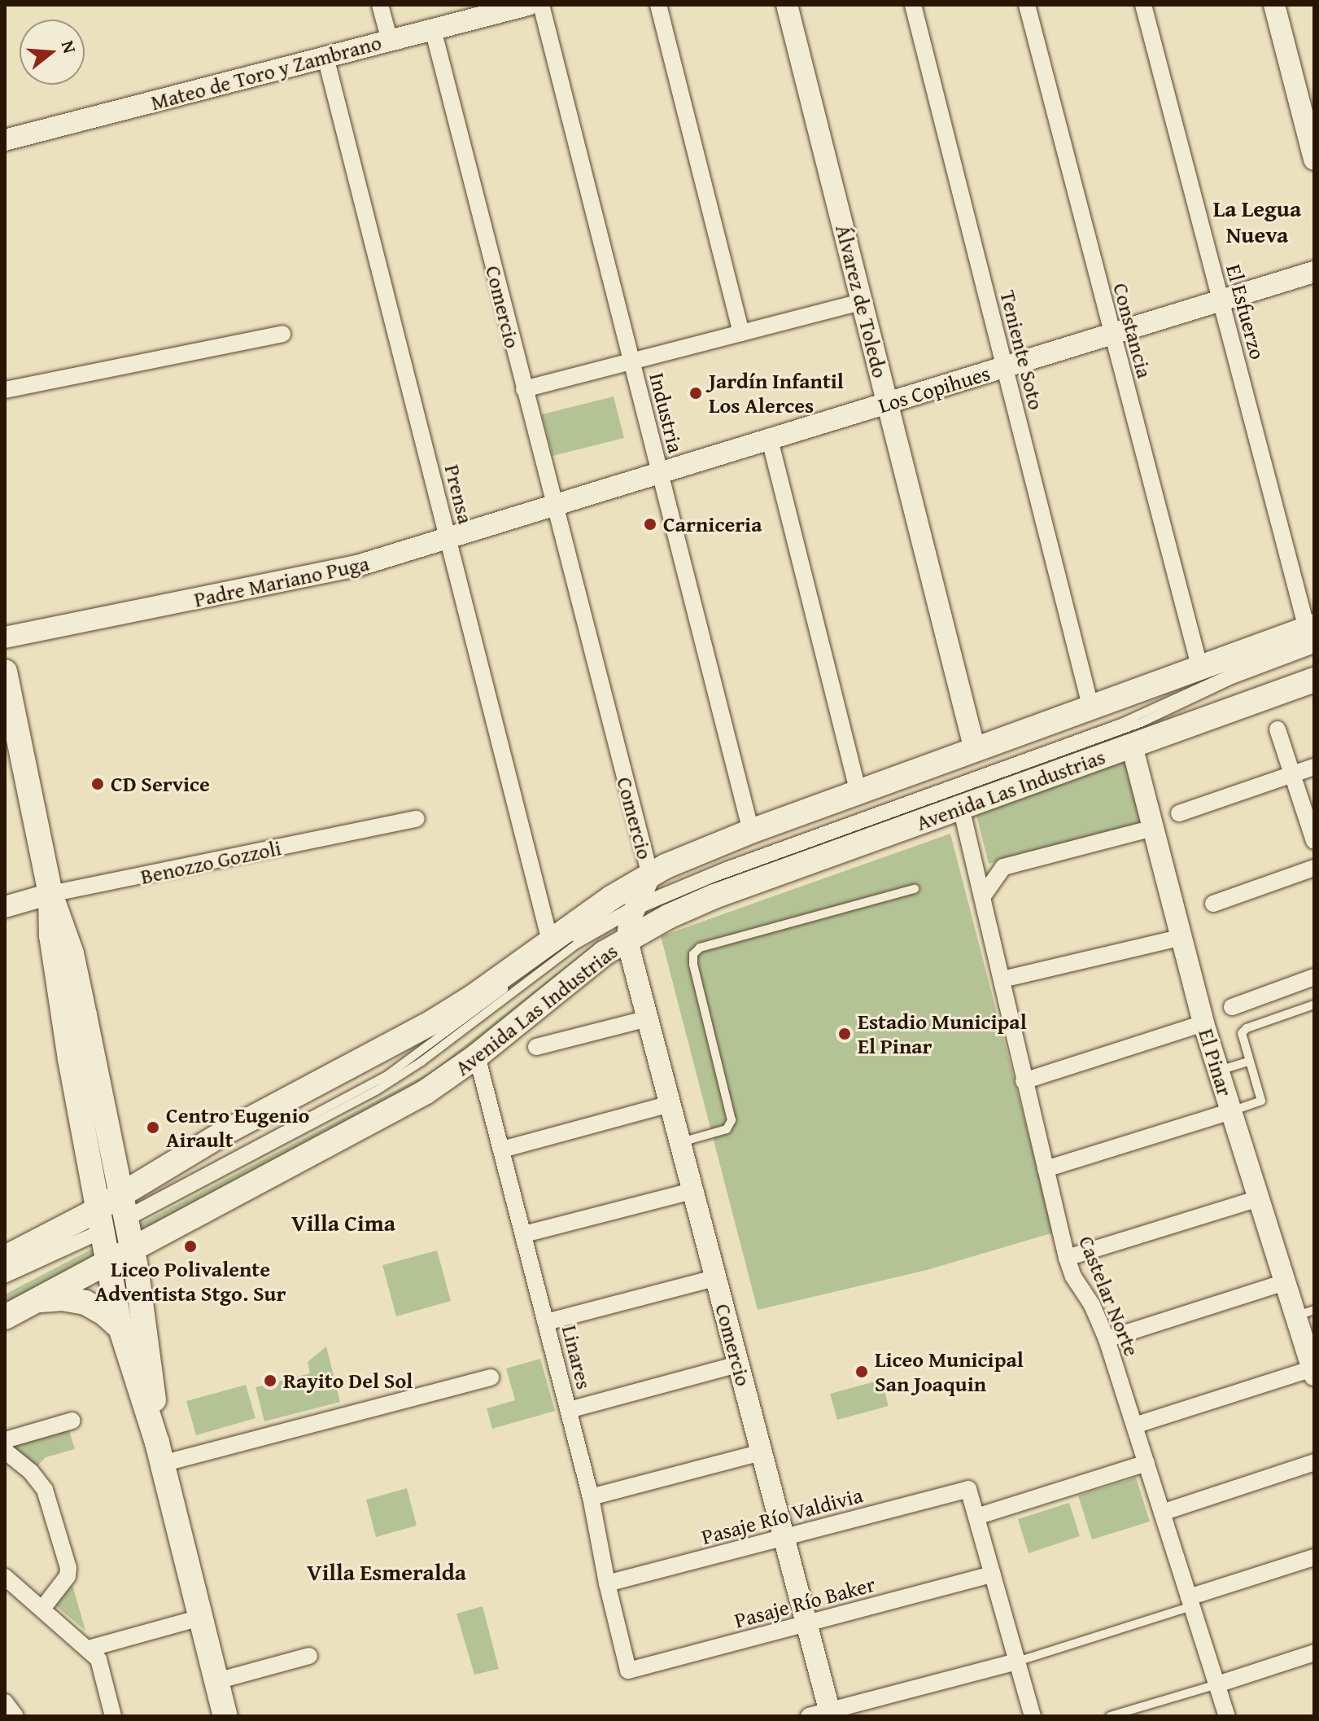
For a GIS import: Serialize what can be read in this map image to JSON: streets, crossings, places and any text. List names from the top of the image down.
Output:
{
  "streets": {
    "main road": ["Avenida Las Industrias"],
    "street": [
      "Mateo de Toro y Zambrano",
      "Álvarez de Toledo",
      "Comercio",
      "El Esfuerzo",
      "Constancia",
      "Teniente Soto",
      "Los Copihues",
      "Industria",
      "Prensa",
      "Padre Mariano Puga",
      "Benozzo Gozzoli",
      "El Pinar",
      "Castelar Norte",
      "Linares",
      "Pasaje Río Valdivia",
      "Pasaje Río Baker"
    ]
  },
  "crossings": [
    ["Mateo de Toro y Zambrano", "Comercio"],
    ["Mateo de Toro y Zambrano", "Prensa"],
    ["Álvarez de Toledo", "Los Copihues"],
    ["Álvarez de Toledo", "Avenida Las Industrias"],
    ["Comercio", "Los Copihues"],
    ["Comercio", "Padre Mariano Puga"],
    ["Comercio", "Avenida Las Industrias"],
    ["Comercio", "Pasaje Río Valdivia"],
    ["Comercio", "Pasaje Río Baker"],
    ["El Esfuerzo", "Los Copihues"],
    ["El Esfuerzo", "Avenida Las Industrias"],
    ["Constancia", "Los Copihues"],
    ["Constancia", "Avenida Las Industrias"],
    ["Teniente Soto", "Los Copihues"],
    ["Teniente Soto", "Avenida Las Industrias"],
    ["Los Copihues", "Industria"],
    ["Los Copihues", "Padre Mariano Puga"],
    ["Industria", "Avenida Las Industrias"],
    ["Prensa", "Padre Mariano Puga"],
    ["Prensa", "Avenida Las Industrias"],
    ["Avenida Las Industrias", "El Pinar"],
    ["Avenida Las Industrias", "Castelar Norte"],
    ["Avenida Las Industrias", "Linares"],
    ["Linares", "Pasaje Río Valdivia"],
    ["Linares", "Pasaje Río Baker"]
  ],
  "districts": ["La Legua Nueva", "Villa Cima", "Villa Esmeralda"],
  "places": [
    "Jardín Infantil Los Alerces",
    "Carniceria",
    "CD Service",
    "Estadio Municipal El Pinar",
    "Centro Eugenio Airault",
    "Liceo Polivalente Adventista Stgo. Sur",
    "Liceo Municipal San Joaquin",
    "Rayito Del Sol"
  ],
  "north": "right"
}
